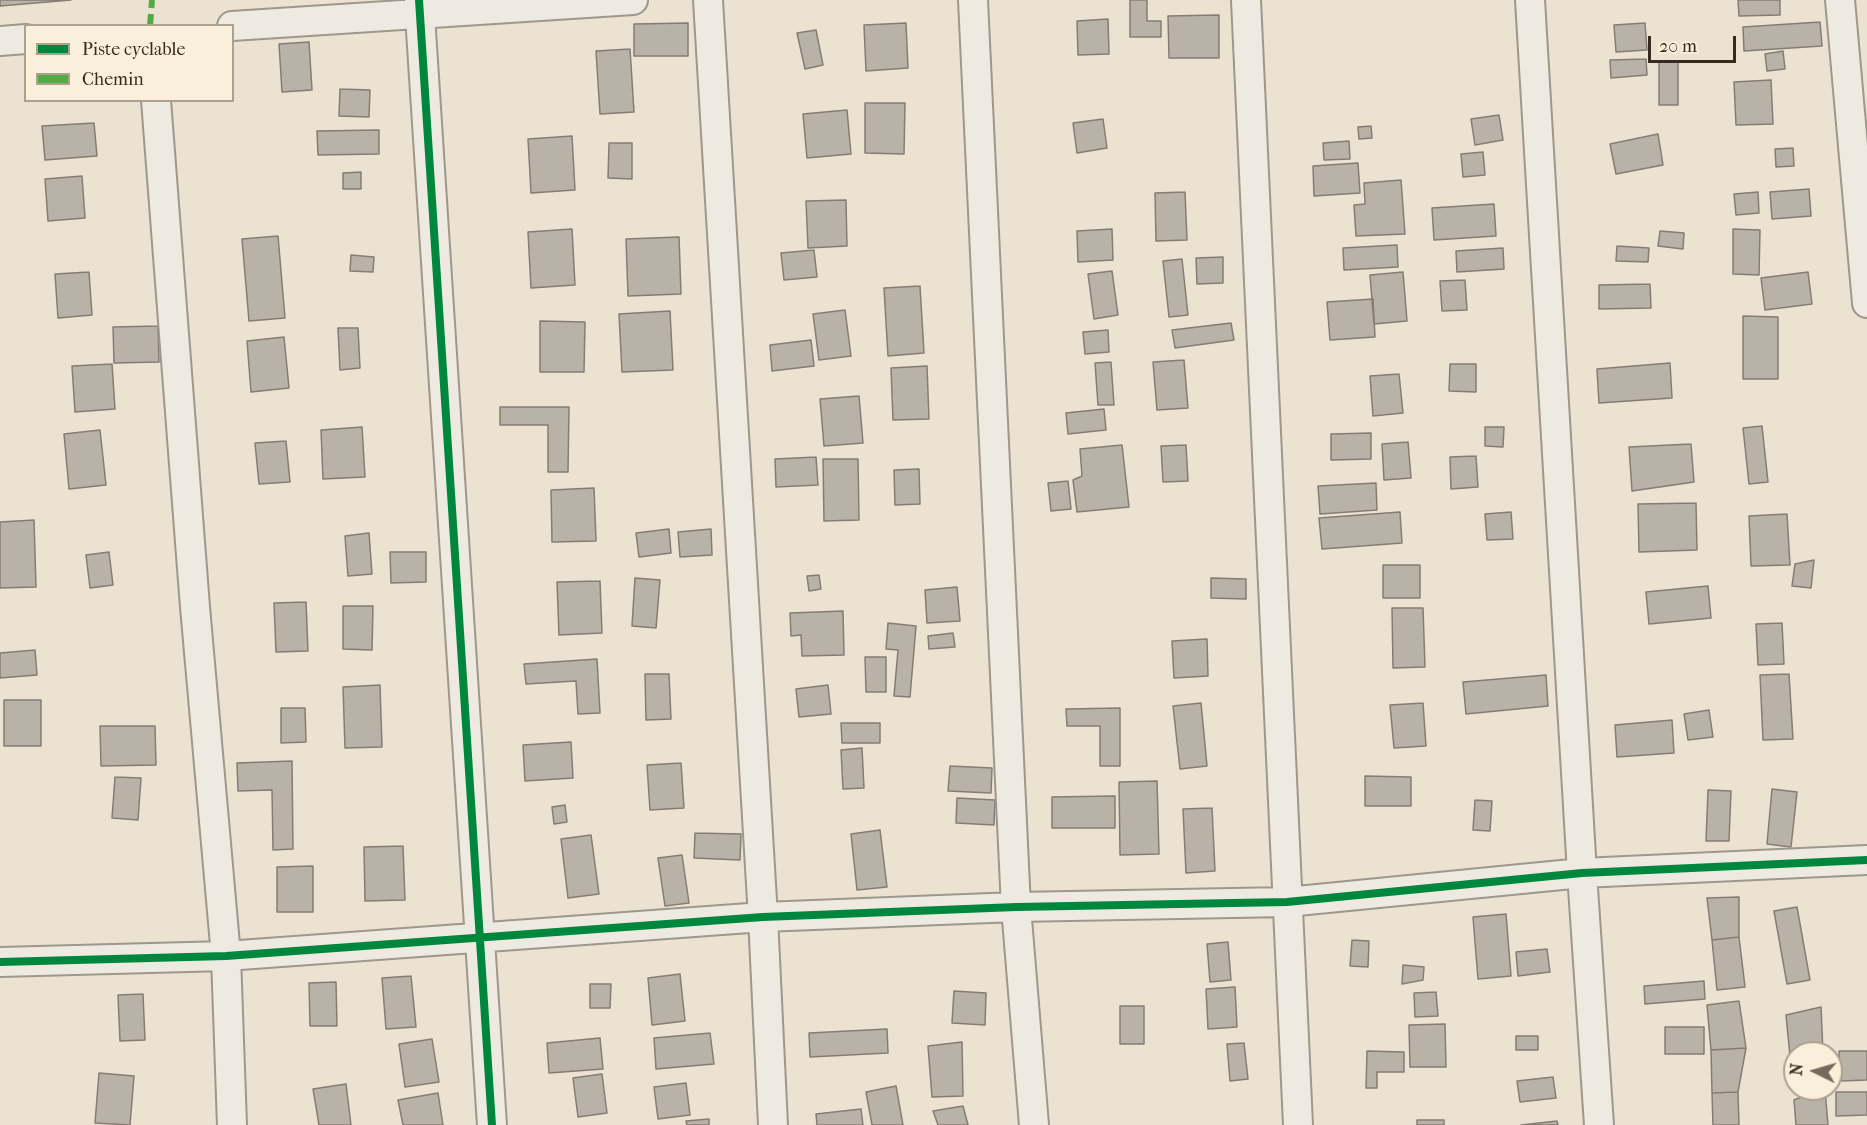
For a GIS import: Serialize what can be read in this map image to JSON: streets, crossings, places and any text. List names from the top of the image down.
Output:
{
  "legend": ["Piste cyclable", "Chemin"],
  "scale_bar": "20 m",
  "north": "left"
}
